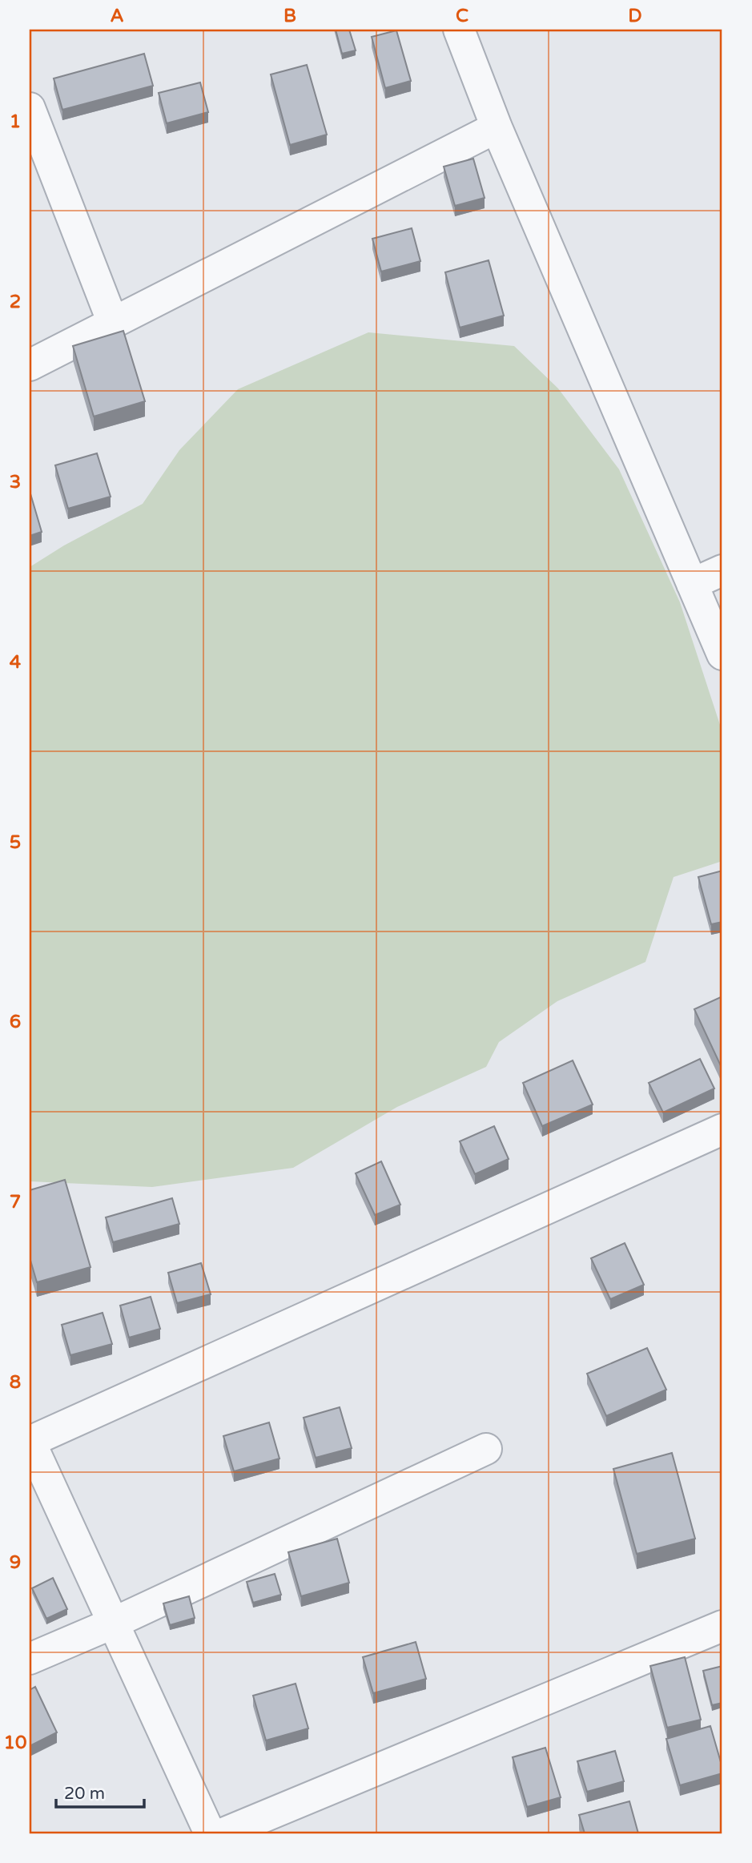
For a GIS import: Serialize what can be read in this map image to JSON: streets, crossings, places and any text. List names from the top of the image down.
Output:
{
  "scale_bar": "20 m",
  "grid": {
    "columns": [
      "A",
      "B",
      "C",
      "D"
    ],
    "rows": [
      "1",
      "2",
      "3",
      "4",
      "5",
      "6",
      "7",
      "8",
      "9",
      "10"
    ]
  }
}
